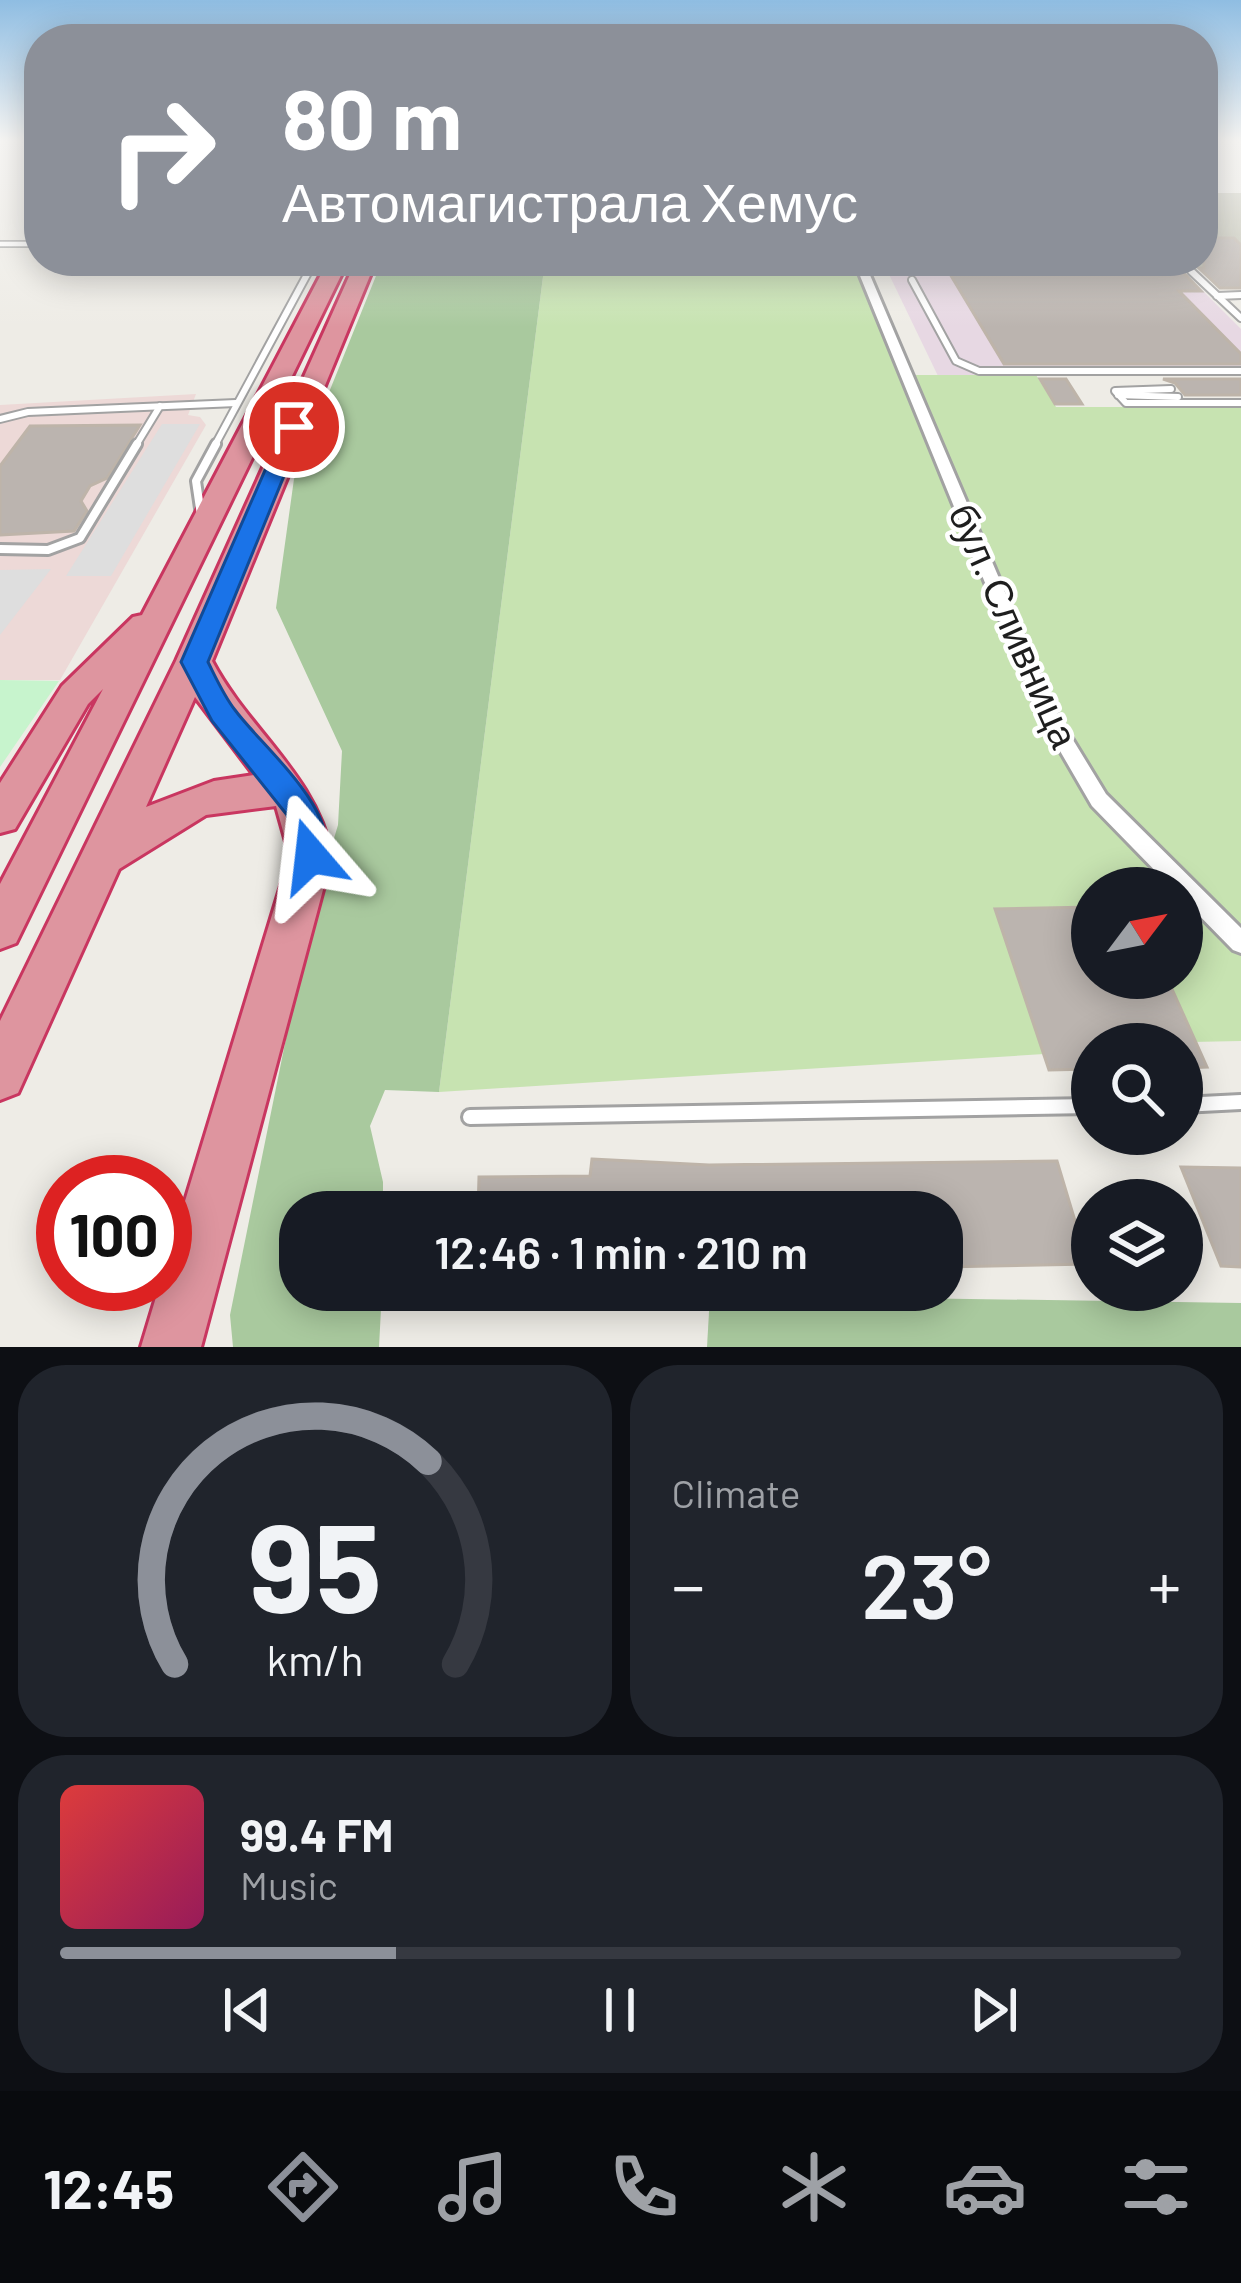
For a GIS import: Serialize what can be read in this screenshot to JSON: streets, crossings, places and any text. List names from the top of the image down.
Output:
{
  "streets": {
    "street": ["бул. Сливница"]
  },
  "north": "top right",
  "page": {
    "turn": ["80 m", "Автомагистрала Хемус"],
    "limit": "100",
    "trip": "12:46 · 1 min · 210 m",
    "tile": "Climate",
    "heat": ["−", "23°", "+"],
    "song": ["99.4 FM", "Music"],
    "tabs": "12:45",
    "gauge": ["95", "km/h"]
  }
}
